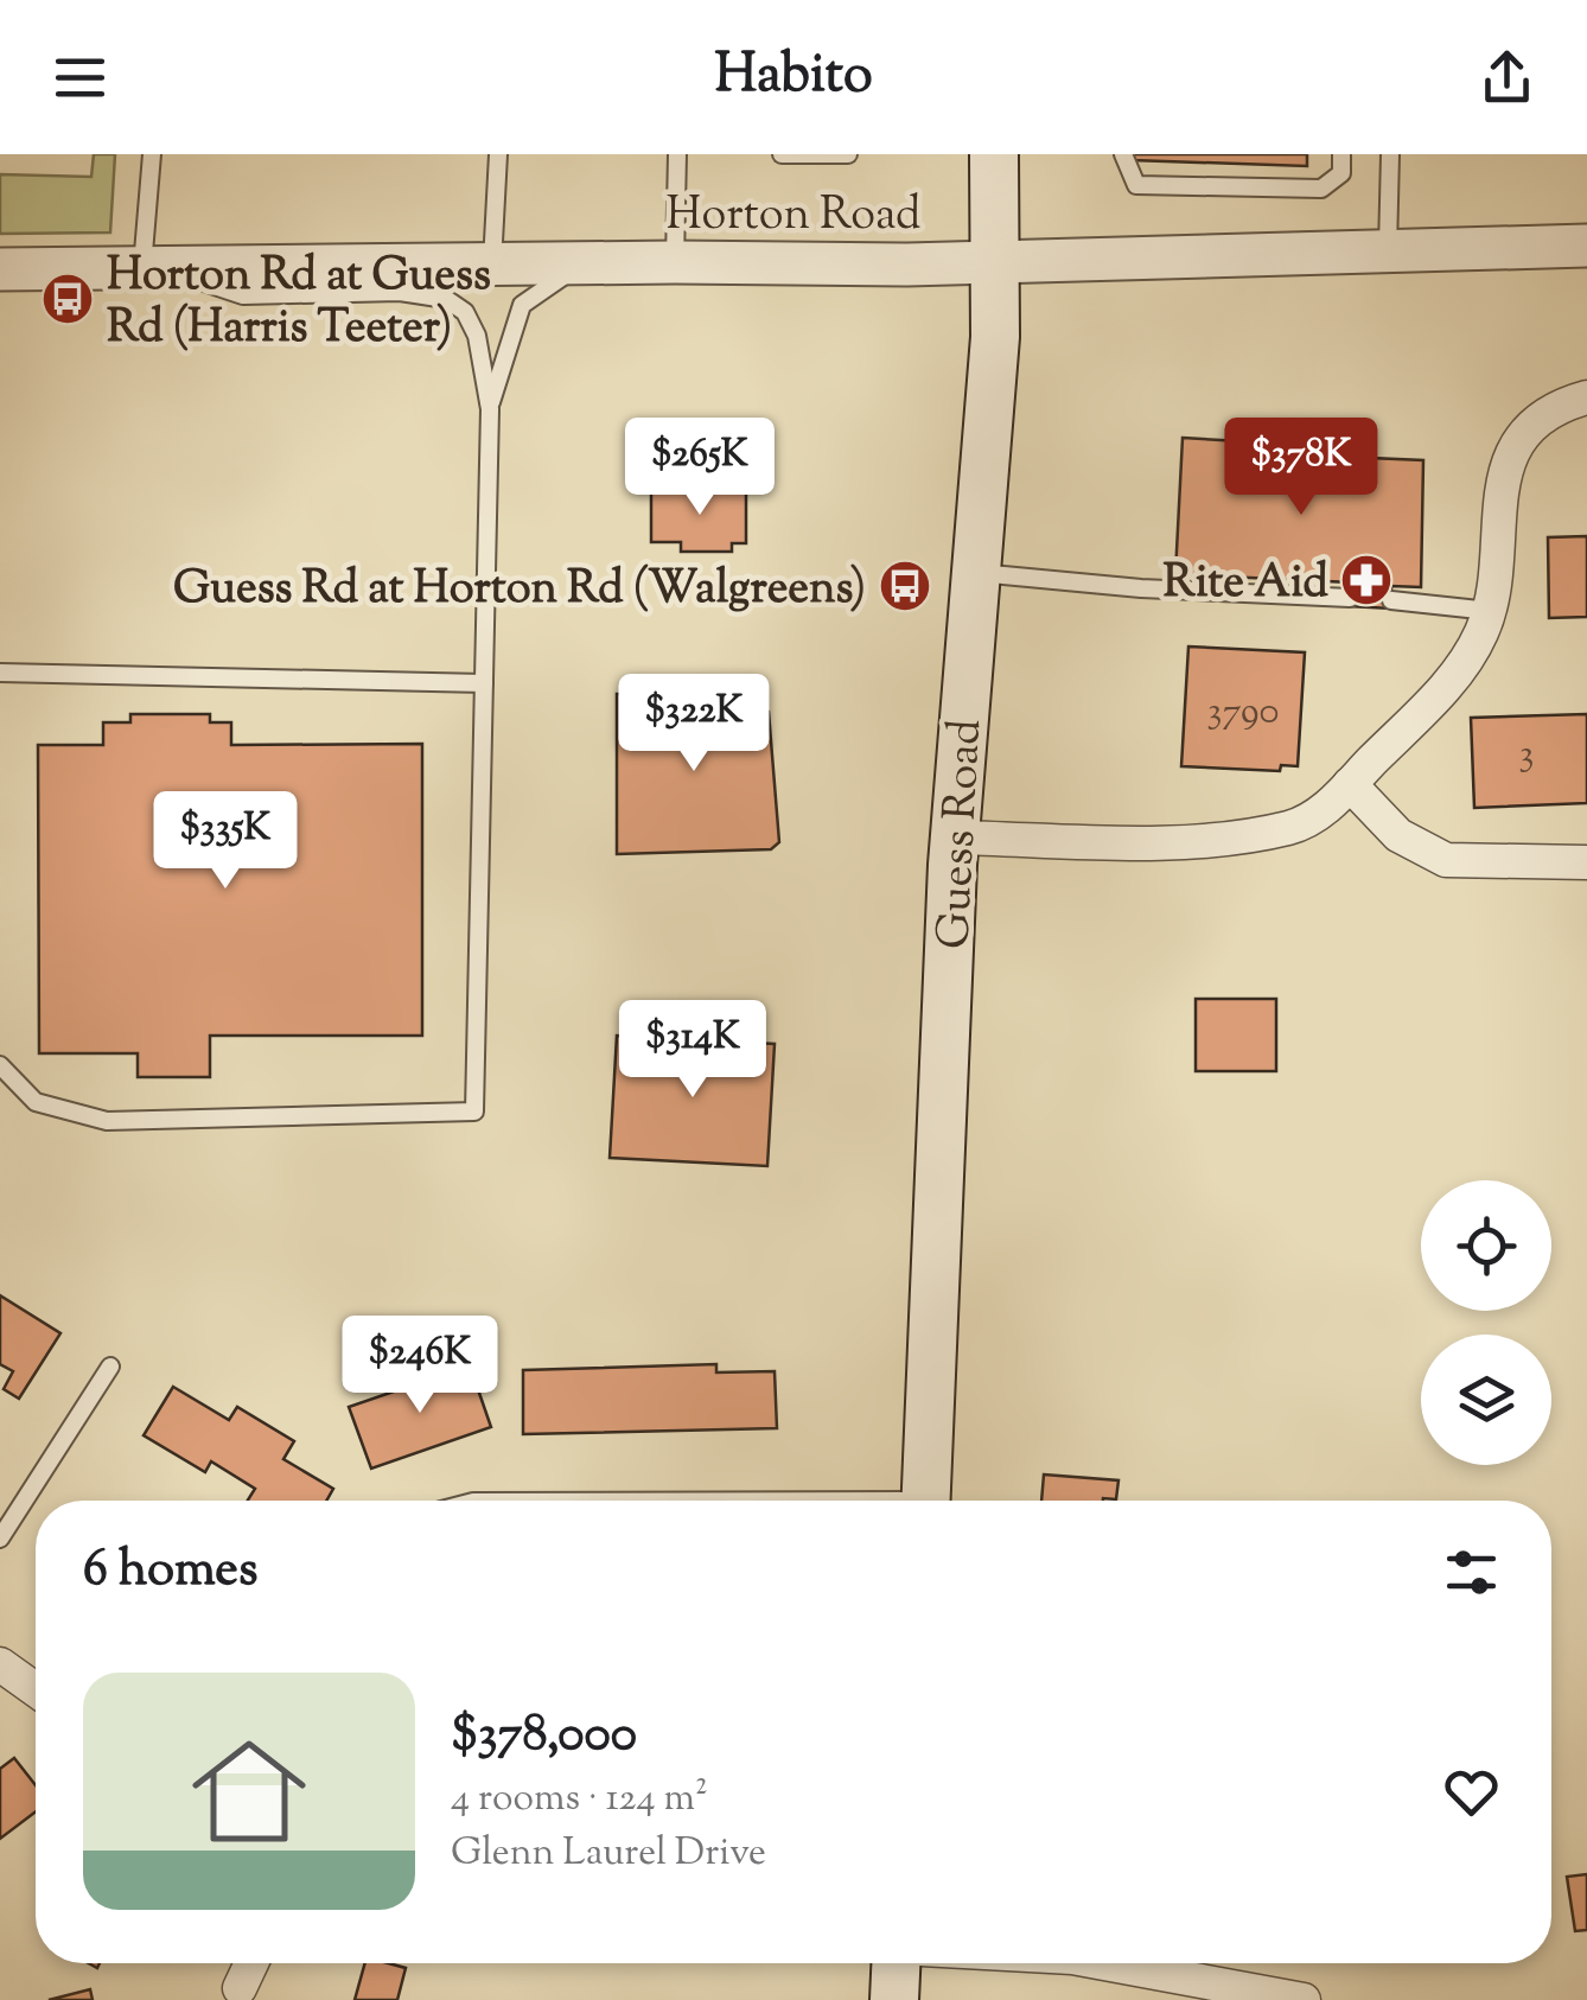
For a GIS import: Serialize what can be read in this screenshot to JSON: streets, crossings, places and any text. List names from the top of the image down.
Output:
{
  "streets": {
    "main road": ["Guess Road"],
    "street": ["Horton Road"]
  },
  "crossings": [
    ["Horton Road", "Guess Road"]
  ],
  "places": {
    "bus stop": ["Horton Rd at Guess Rd (Harris Teeter)", "Guess Rd at Horton Rd (Walgreens)"],
    "pharmacy": ["Rite Aid"]
  },
  "house_numbers": ["3790", "3"],
  "page": {
    "header": "Habito",
    "price": [
      "$265K",
      "$378K",
      "$322K",
      "$335K",
      "$314K",
      "$246K"
    ],
    "heading": "6 homes",
    "list": [
      {
        "name": "$378,000",
        "note": "4 rooms · 124 m² · Glenn Laurel Drive"
      }
    ]
  }
}
